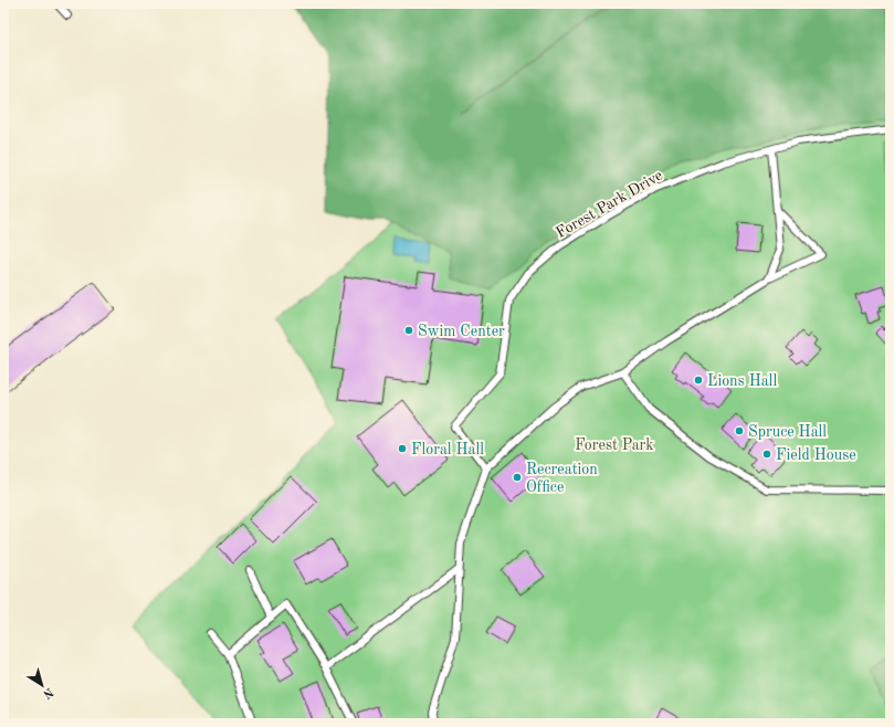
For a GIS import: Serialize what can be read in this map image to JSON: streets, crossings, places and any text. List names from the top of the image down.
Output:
{
  "streets": {
    "lane": ["Forest Park Drive"]
  },
  "parks": ["Forest Park"],
  "places": [
    "Swim Center",
    "Lions Hall",
    "Spruce Hall",
    "Floral Hall",
    "Field House",
    "Recreation Office"
  ],
  "north": "bottom right"
}
